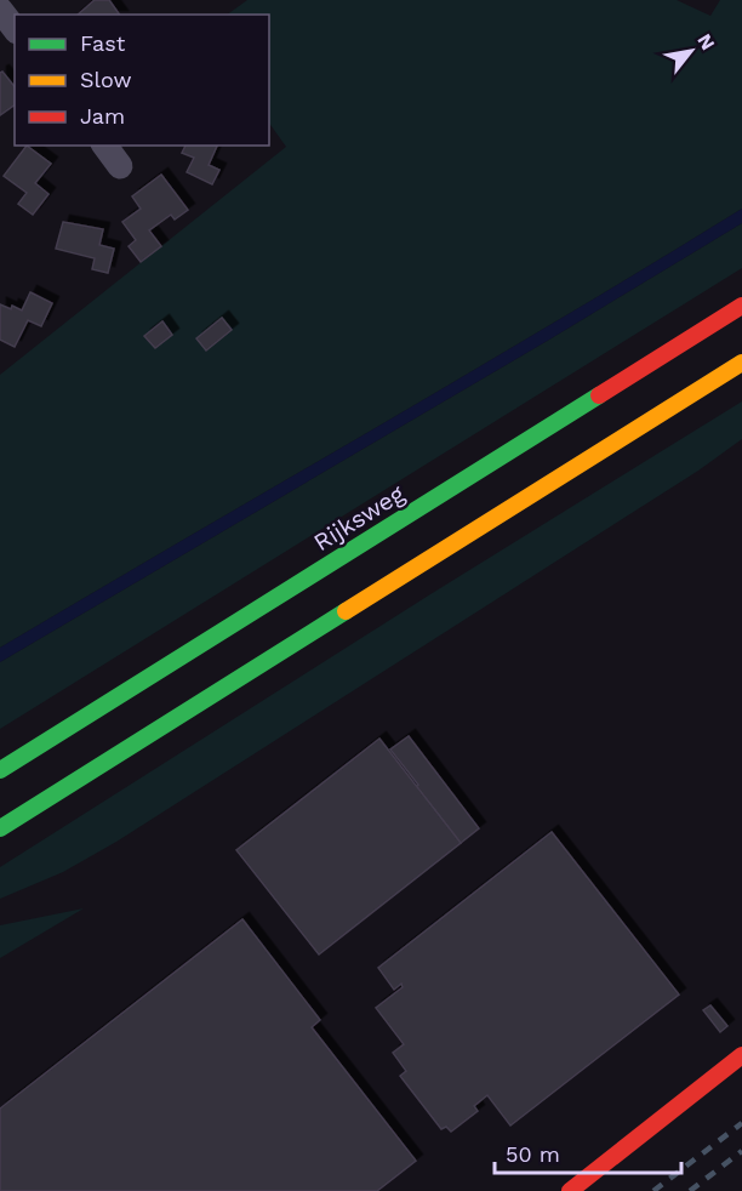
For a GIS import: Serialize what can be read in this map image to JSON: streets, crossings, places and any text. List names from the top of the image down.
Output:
{
  "streets": {
    "main road": ["Rijksweg"]
  },
  "legend": ["Fast", "Slow", "Jam"],
  "scale_bar": "50 m",
  "north": "top right"
}
